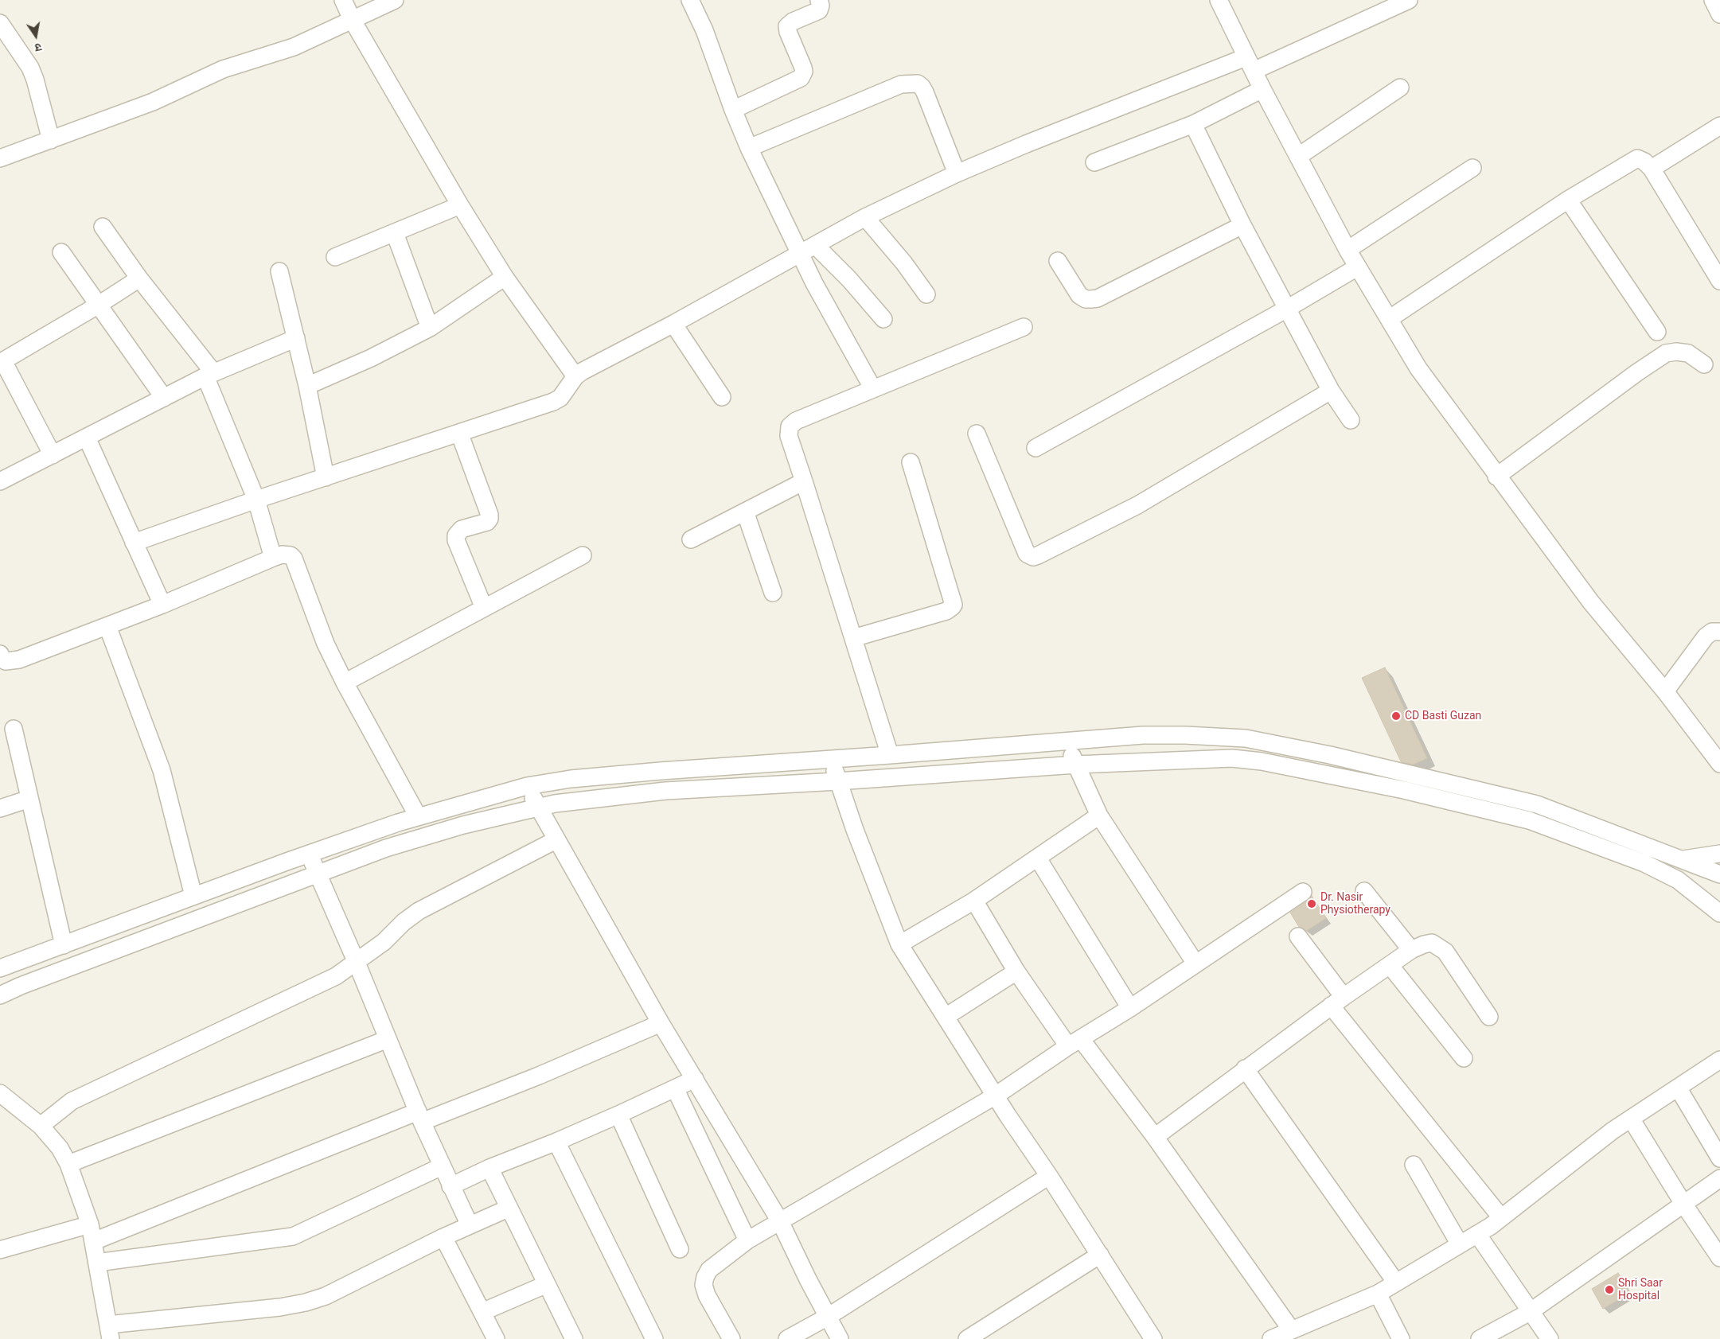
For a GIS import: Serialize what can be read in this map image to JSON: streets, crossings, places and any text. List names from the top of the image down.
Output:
{
  "places": ["CD Basti Guzan", "Dr. Nasir Physiotherapy", "Shri Saar Hospital"],
  "north": "bottom"
}
